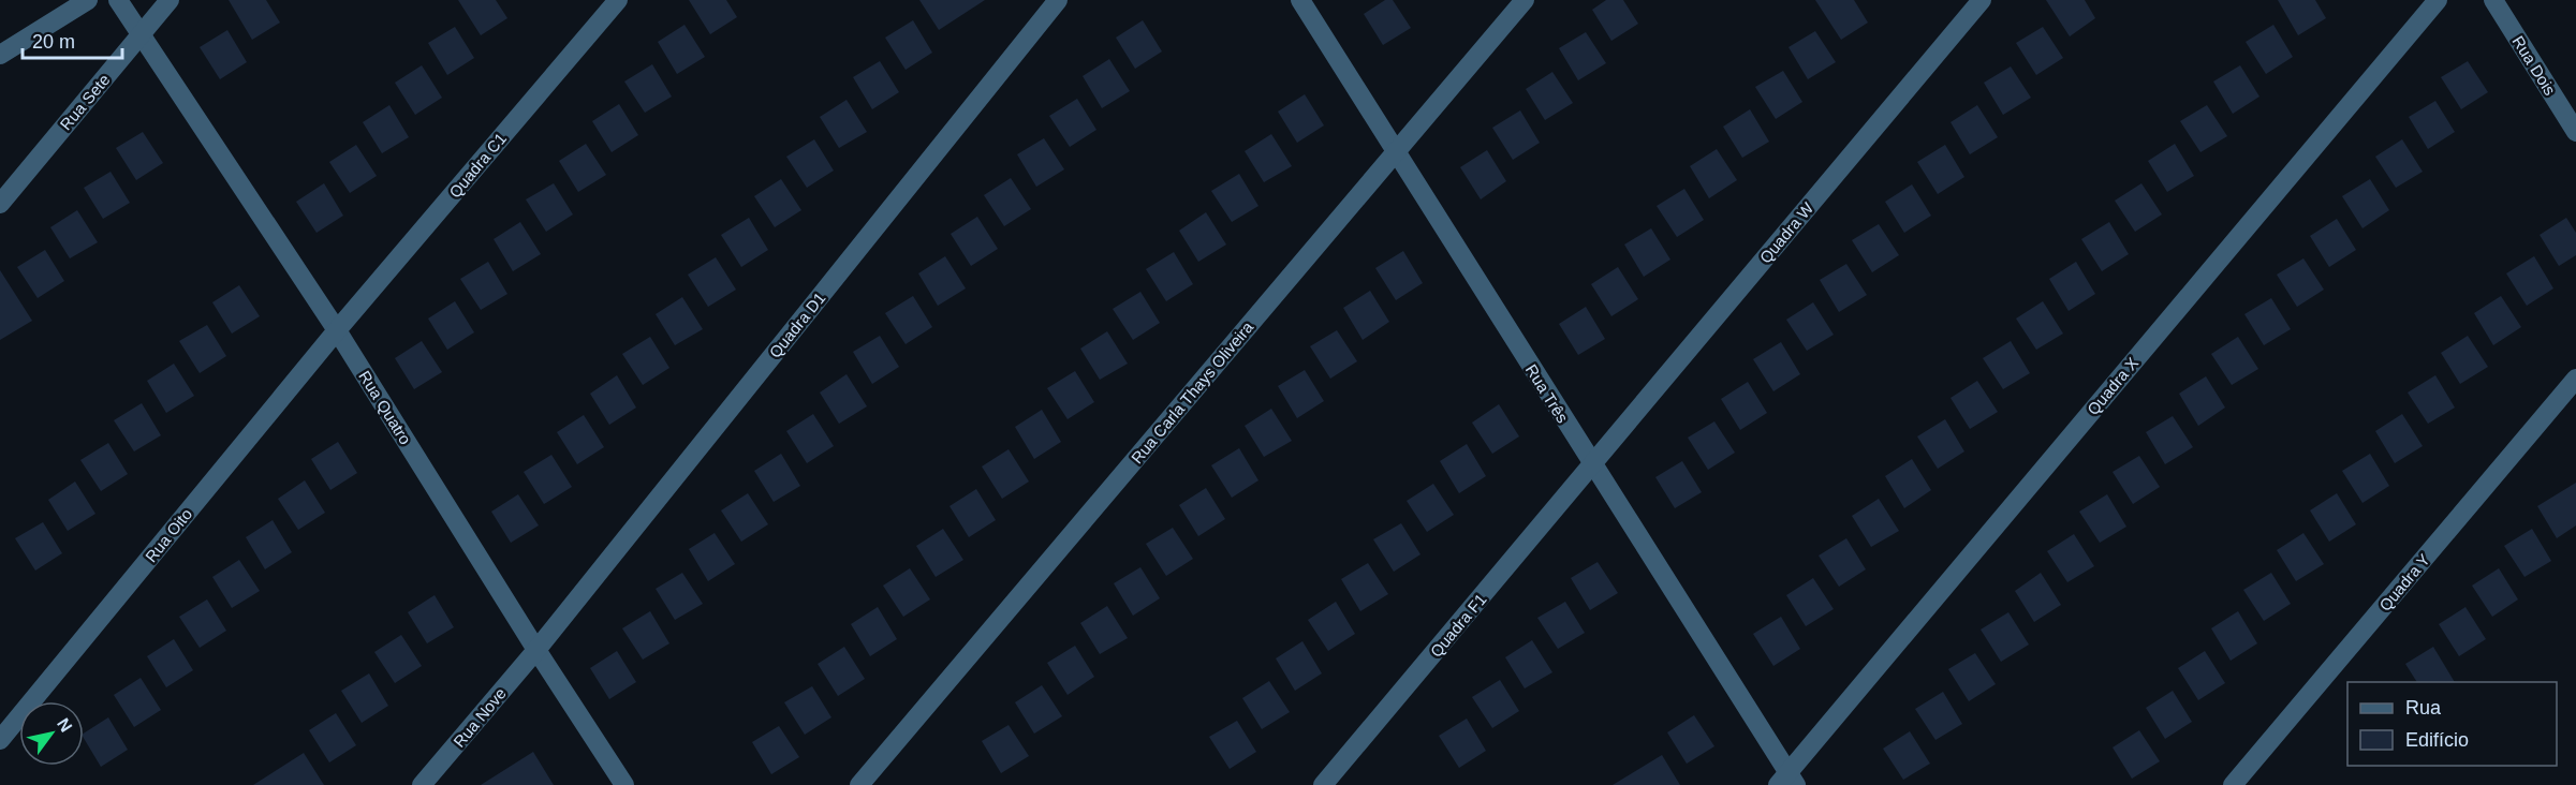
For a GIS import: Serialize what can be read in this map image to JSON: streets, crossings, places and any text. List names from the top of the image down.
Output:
{
  "streets": {
    "street": [
      "Rua Dois",
      "Rua Sete",
      "Quadra C1",
      "Quadra W",
      "Quadra D1",
      "Quadra X",
      "Rua Carla Thays Oliveira",
      "Rua Três",
      "Rua Quatro",
      "Rua Oito",
      "Quadra Y",
      "Quadra F1",
      "Rua Nove"
    ]
  },
  "crossings": [
    ["Rua Sete", "Rua Quatro"],
    ["Quadra C1", "Rua Quatro"],
    ["Quadra C1", "Rua Oito"],
    ["Quadra W", "Rua Três"],
    ["Quadra W", "Quadra F1"],
    ["Quadra D1", "Rua Quatro"],
    ["Quadra D1", "Rua Nove"],
    ["Quadra X", "Rua Três"],
    ["Rua Carla Thays Oliveira", "Rua Três"],
    ["Rua Três", "Quadra F1"],
    ["Rua Quatro", "Rua Oito"],
    ["Rua Quatro", "Rua Nove"]
  ],
  "legend": ["Rua", "Edifício"],
  "scale_bar": "20 m",
  "north": "top right"
}
